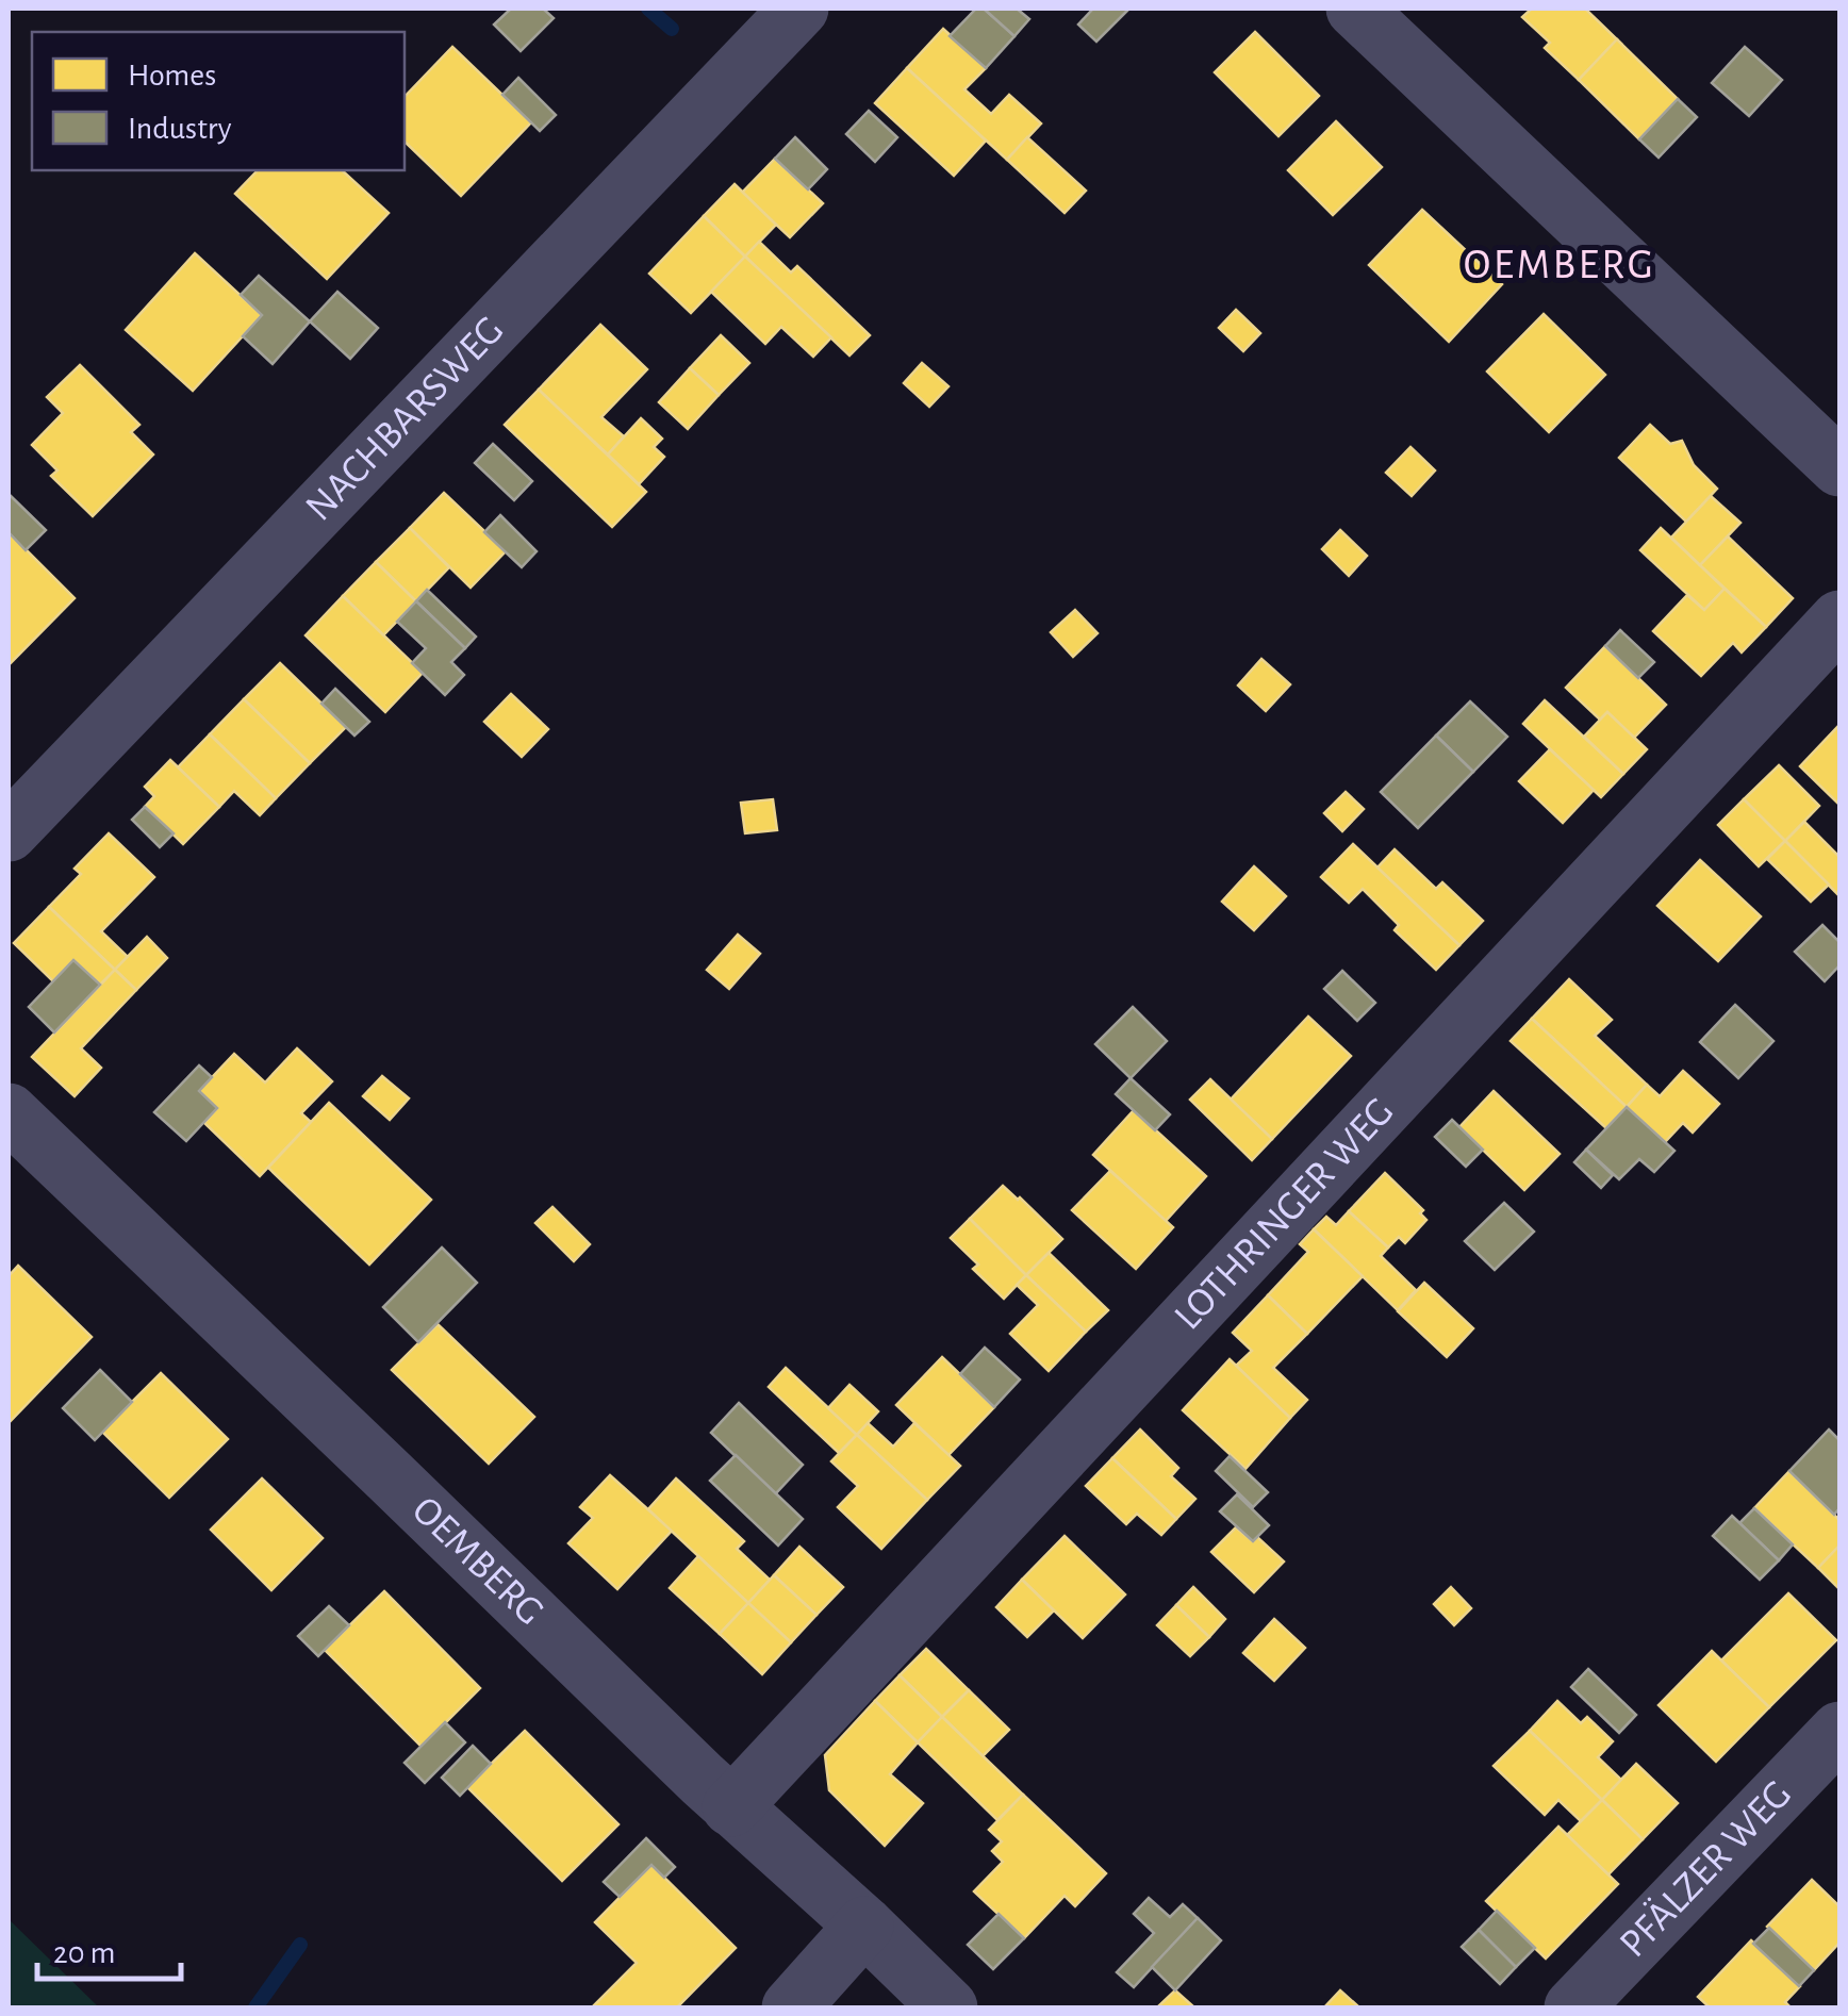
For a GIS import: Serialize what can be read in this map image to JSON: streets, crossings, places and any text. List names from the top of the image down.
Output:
{
  "streets": {
    "street": [
      "NACHBARSWEG",
      "LOTHRINGER WEG",
      "OEMBERG",
      "PFÄLZER WEG"
    ]
  },
  "crossings": [
    ["LOTHRINGER WEG", "OEMBERG"]
  ],
  "districts": ["OEMBERG"],
  "legend": ["Homes", "Industry"],
  "scale_bar": "20 m"
}
